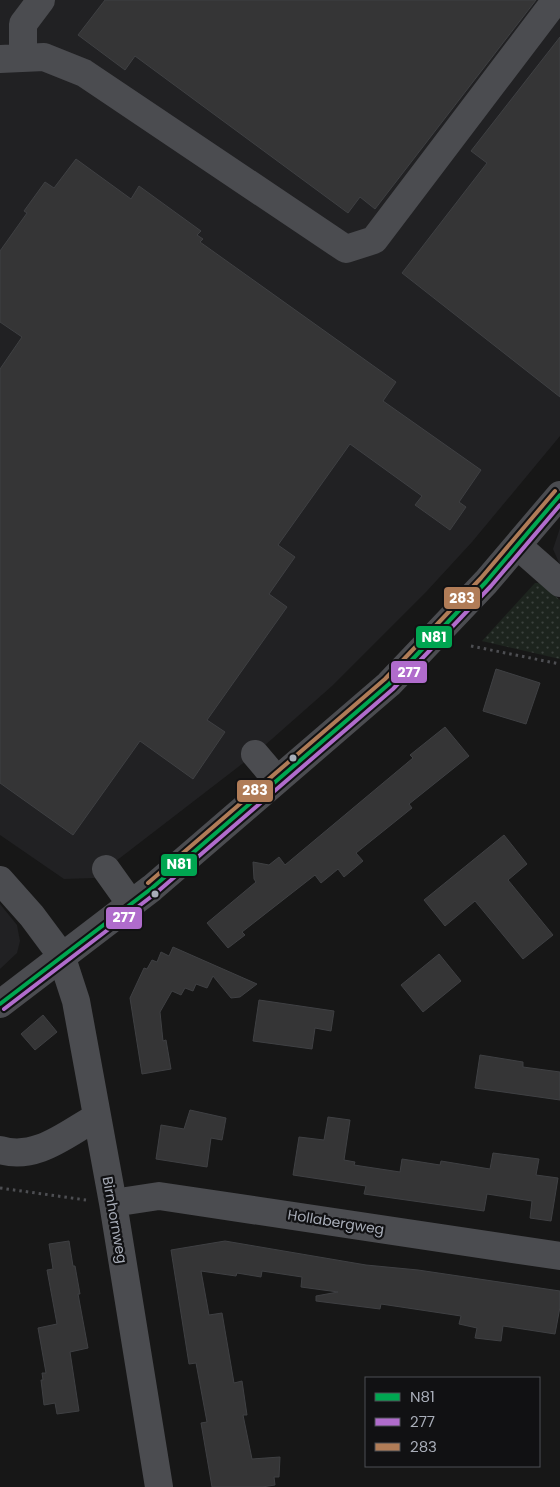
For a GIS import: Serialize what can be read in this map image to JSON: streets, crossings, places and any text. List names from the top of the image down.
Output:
{
  "streets": {
    "street": ["Birnhornweg", "Hollabergweg"]
  },
  "crossings": [
    ["Birnhornweg", "Hollabergweg"]
  ],
  "lines": ["transit line 283", "transit line N81", "transit line 277"],
  "legend": ["N81", "277", "283"]
}
